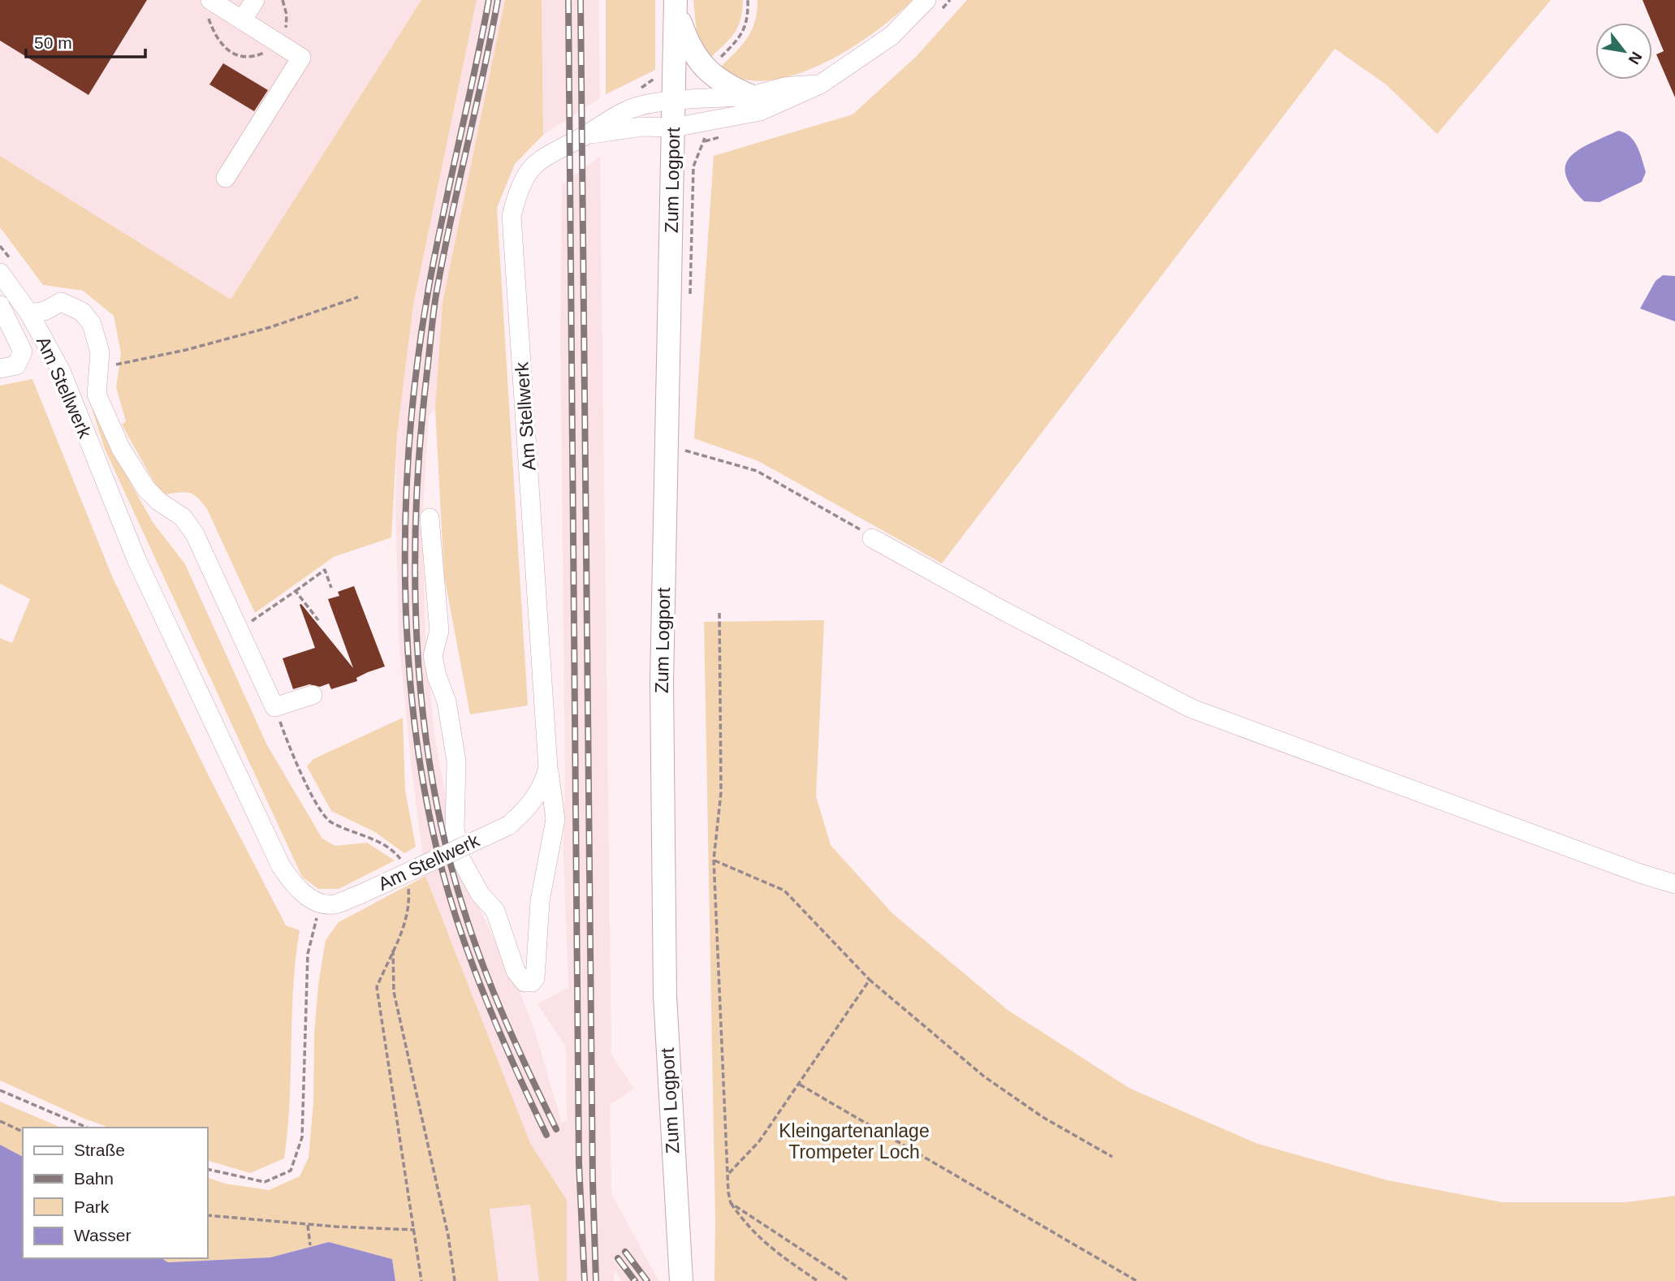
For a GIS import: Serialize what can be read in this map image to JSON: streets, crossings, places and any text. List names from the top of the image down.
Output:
{
  "streets": {
    "main road": ["Zum Logport"],
    "street": ["Am Stellwerk"]
  },
  "crossings": [
    ["Zum Logport", "Am Stellwerk"]
  ],
  "parks": ["Kleingartenanlage Trompeter Loch"],
  "legend": [
    "Straße",
    "Bahn",
    "Park",
    "Wasser"
  ],
  "scale_bar": "50 m",
  "north": "bottom right"
}
